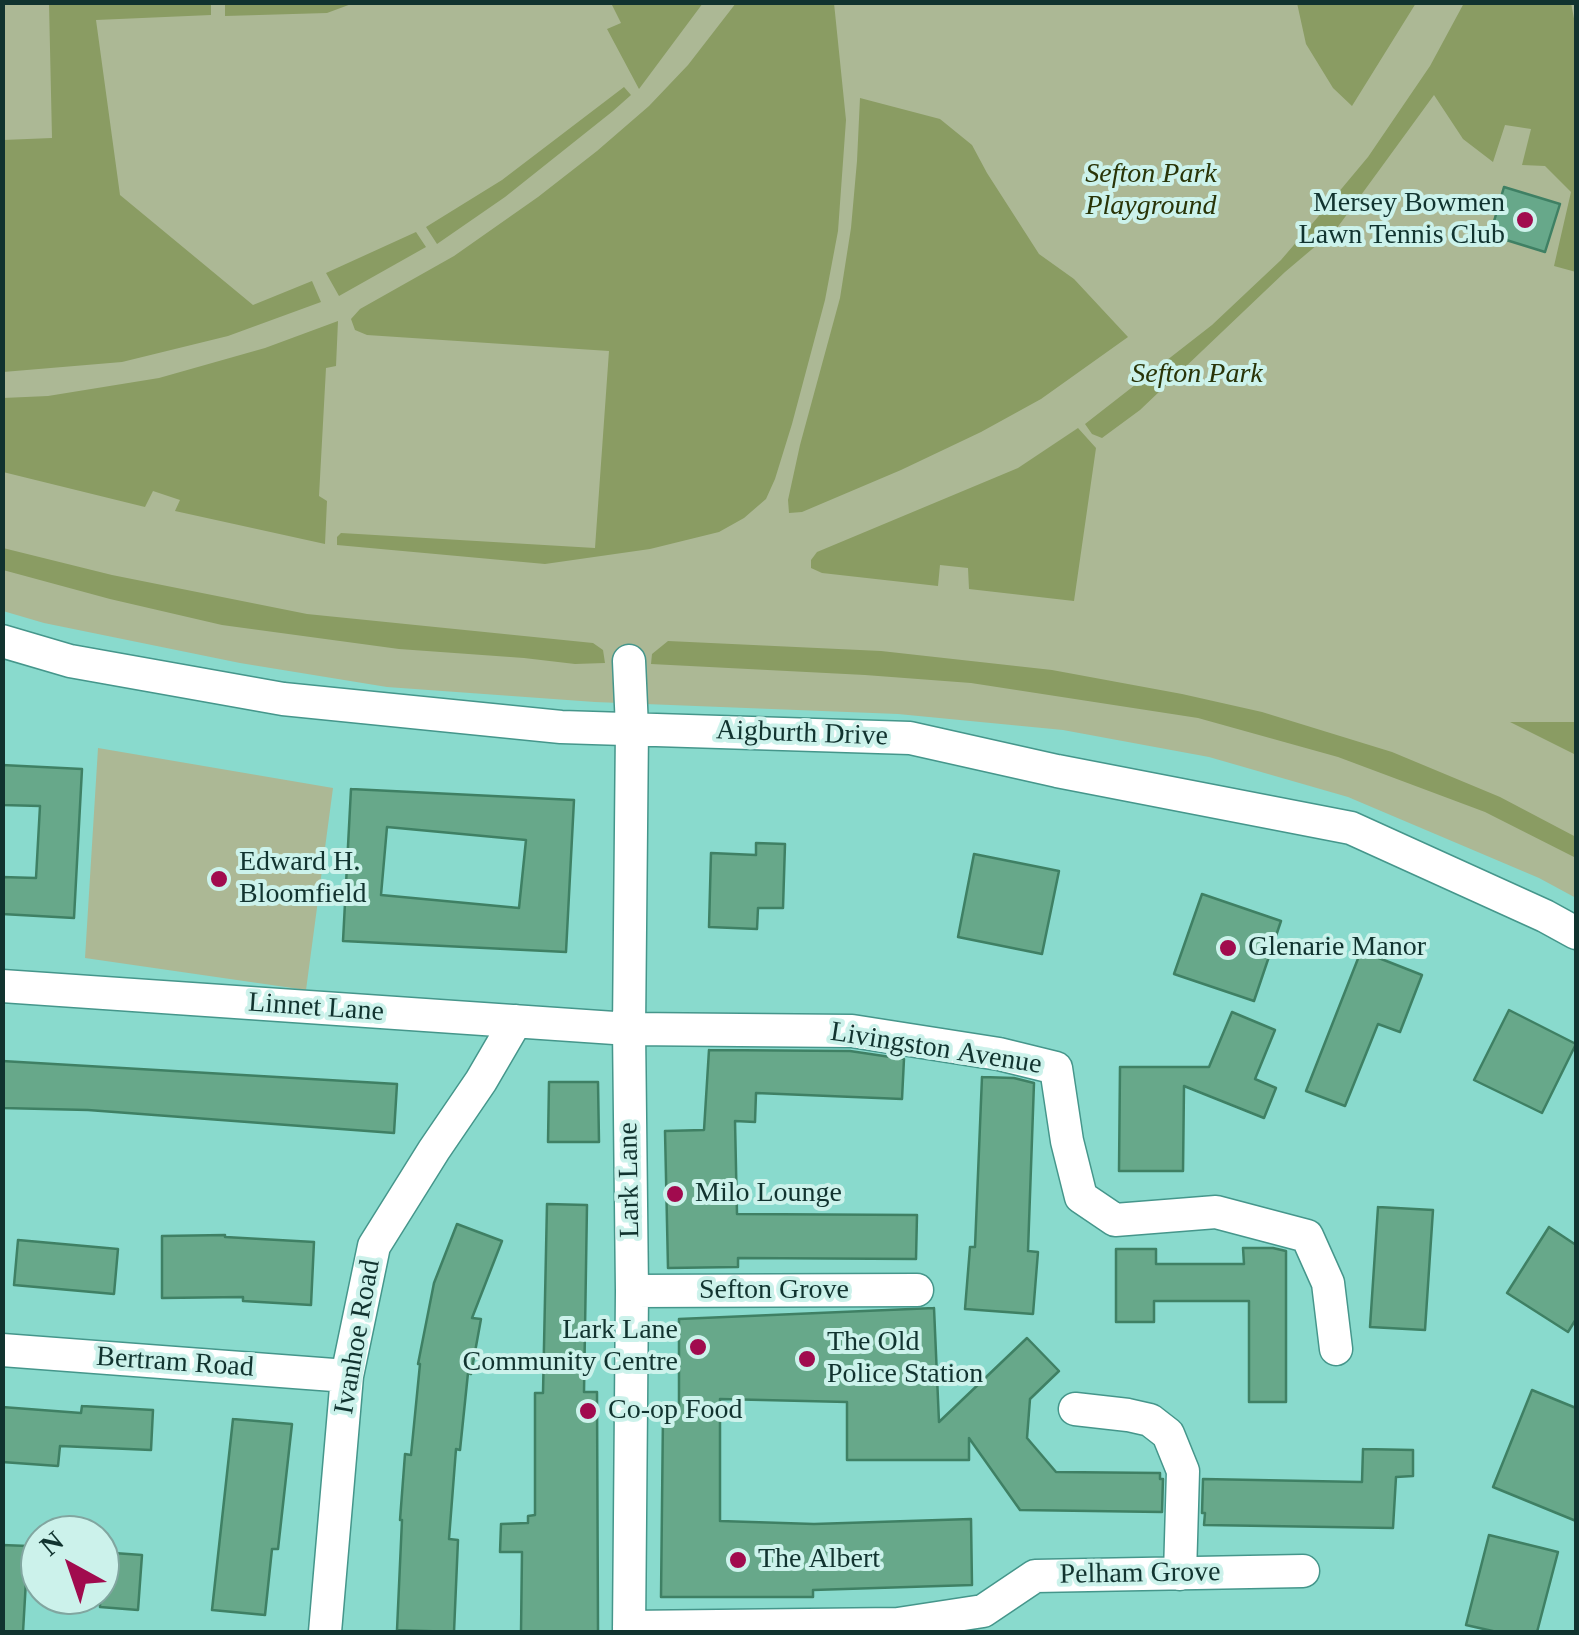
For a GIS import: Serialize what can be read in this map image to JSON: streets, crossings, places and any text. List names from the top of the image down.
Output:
{
  "streets": {
    "street": [
      "Aigburth Drive",
      "Linnet Lane",
      "Livingston Avenue",
      "Lark Lane",
      "Sefton Grove",
      "Ivanhoe Road",
      "Bertram Road",
      "Pelham Grove"
    ]
  },
  "crossings": [
    ["Aigburth Drive", "Lark Lane"],
    ["Linnet Lane", "Livingston Avenue"],
    ["Linnet Lane", "Lark Lane"],
    ["Linnet Lane", "Ivanhoe Road"],
    ["Livingston Avenue", "Lark Lane"],
    ["Lark Lane", "Sefton Grove"],
    ["Lark Lane", "Pelham Grove"],
    ["Ivanhoe Road", "Bertram Road"]
  ],
  "parks": ["Sefton Park Playground", "Sefton Park"],
  "places": [
    "Mersey Bowmen Lawn Tennis Club",
    "Edward H. Bloomfield",
    "Glenarie Manor",
    "Milo Lounge",
    "Lark Lane Community Centre",
    "The Old Police Station",
    "Co-op Food",
    "The Albert"
  ],
  "north": "top left"
}
